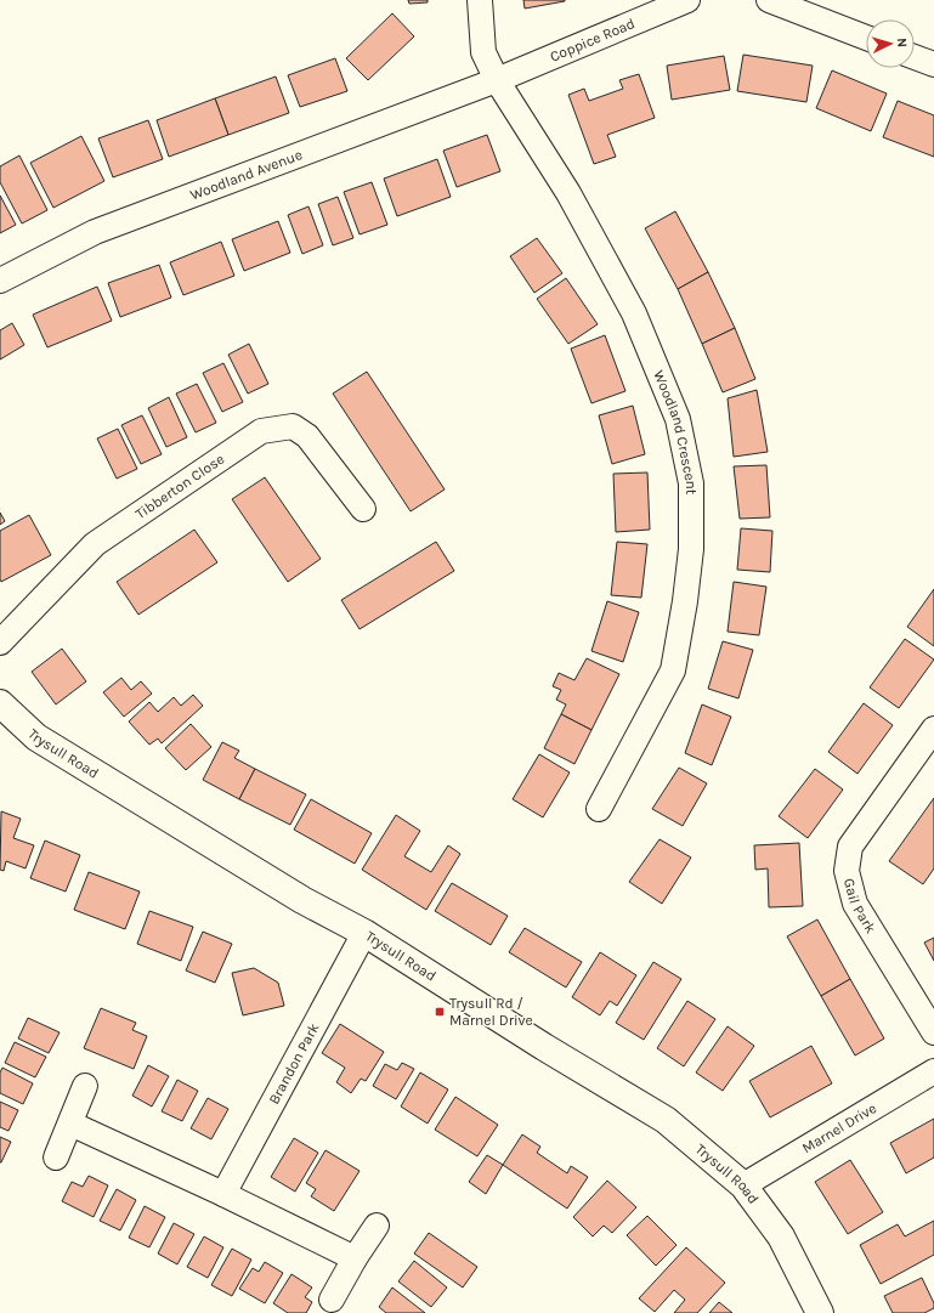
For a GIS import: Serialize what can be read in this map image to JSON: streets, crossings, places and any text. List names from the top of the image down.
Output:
{
  "streets": {
    "street": [
      "Coppice Road",
      "Woodland Avenue",
      "Woodland Crescent",
      "Tibberton Close",
      "Trysull Road",
      "Gail Park",
      "Brandon Park",
      "Marnel Drive"
    ]
  },
  "crossings": [
    ["Coppice Road", "Woodland Avenue"],
    ["Coppice Road", "Woodland Crescent"],
    ["Woodland Avenue", "Woodland Crescent"],
    ["Trysull Road", "Brandon Park"],
    ["Trysull Road", "Marnel Drive"]
  ],
  "places": {
    "transit": ["Trysull Rd / Marnel Drive"]
  },
  "north": "right"
}
